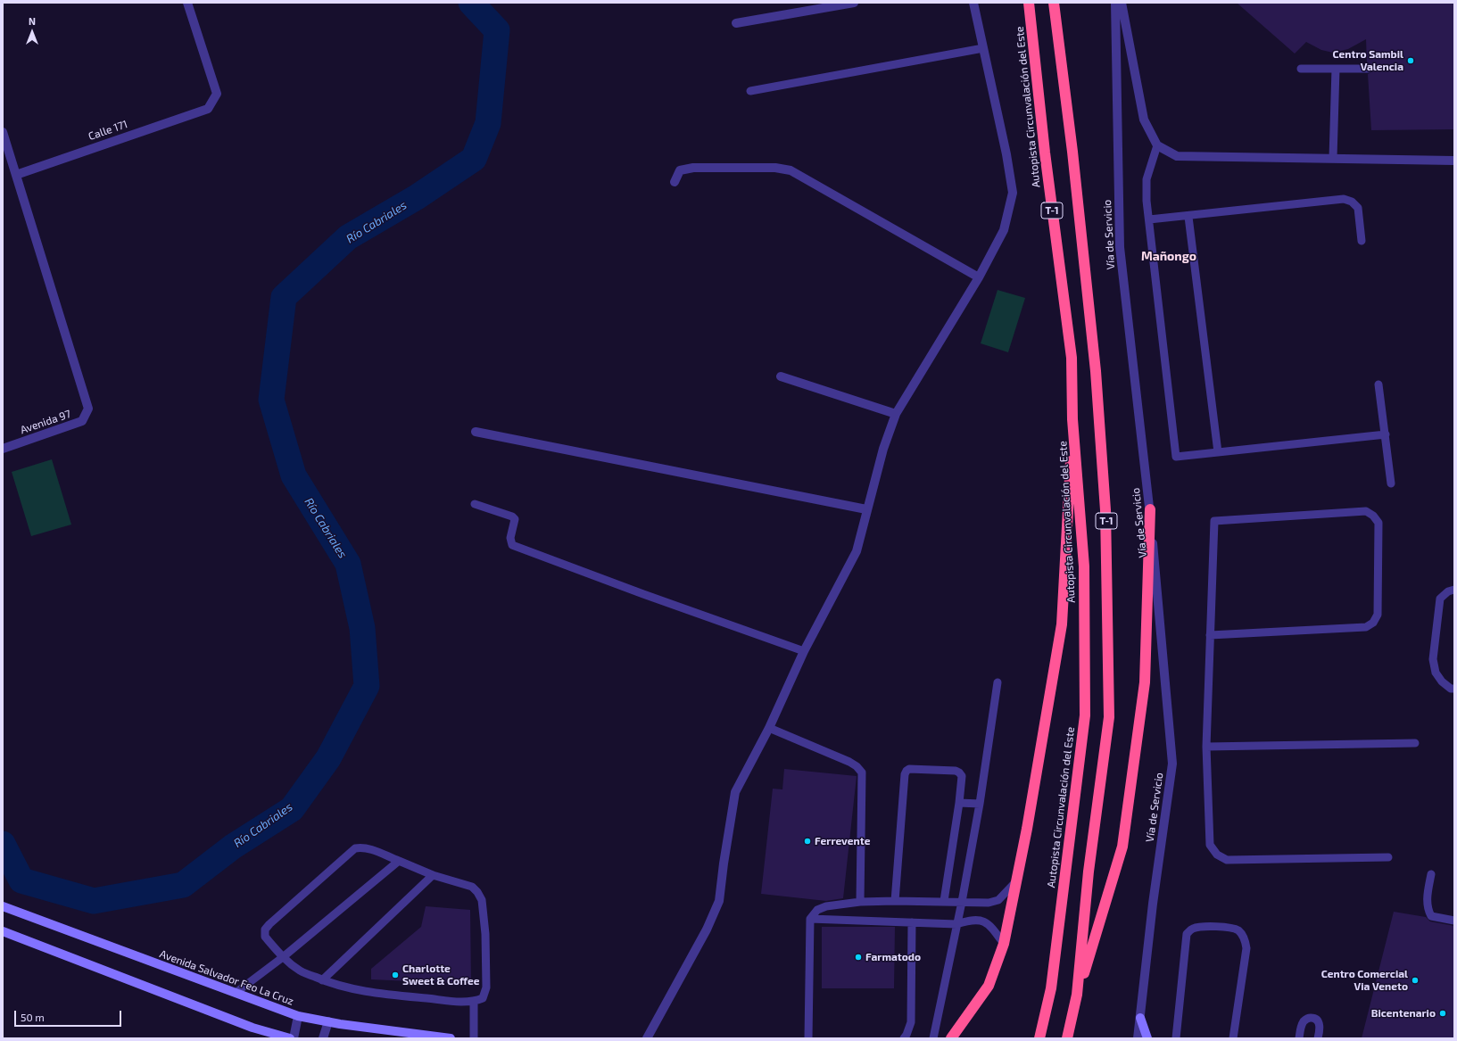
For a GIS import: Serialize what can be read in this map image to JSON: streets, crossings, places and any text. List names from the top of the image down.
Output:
{
  "streets": {
    "highway": ["Autopista Circunvalación del Este", "T-1"],
    "street": [
      "Calle 171",
      "Vía de Servicio",
      "Avenida 97",
      "Avenida Salvador Feo La Cruz"
    ]
  },
  "crossings": [
    ["Calle 171", "Avenida 97"]
  ],
  "districts": ["Mañongo"],
  "water": ["Río Cabriales"],
  "places": [
    "Centro Sambil Valencia",
    "Ferrevente",
    "Farmatodo",
    "Charlotte Sweet & Coffee",
    "Centro Comercial Via Veneto",
    "Bicentenario"
  ],
  "scale_bar": "50 m",
  "north": "top"
}
